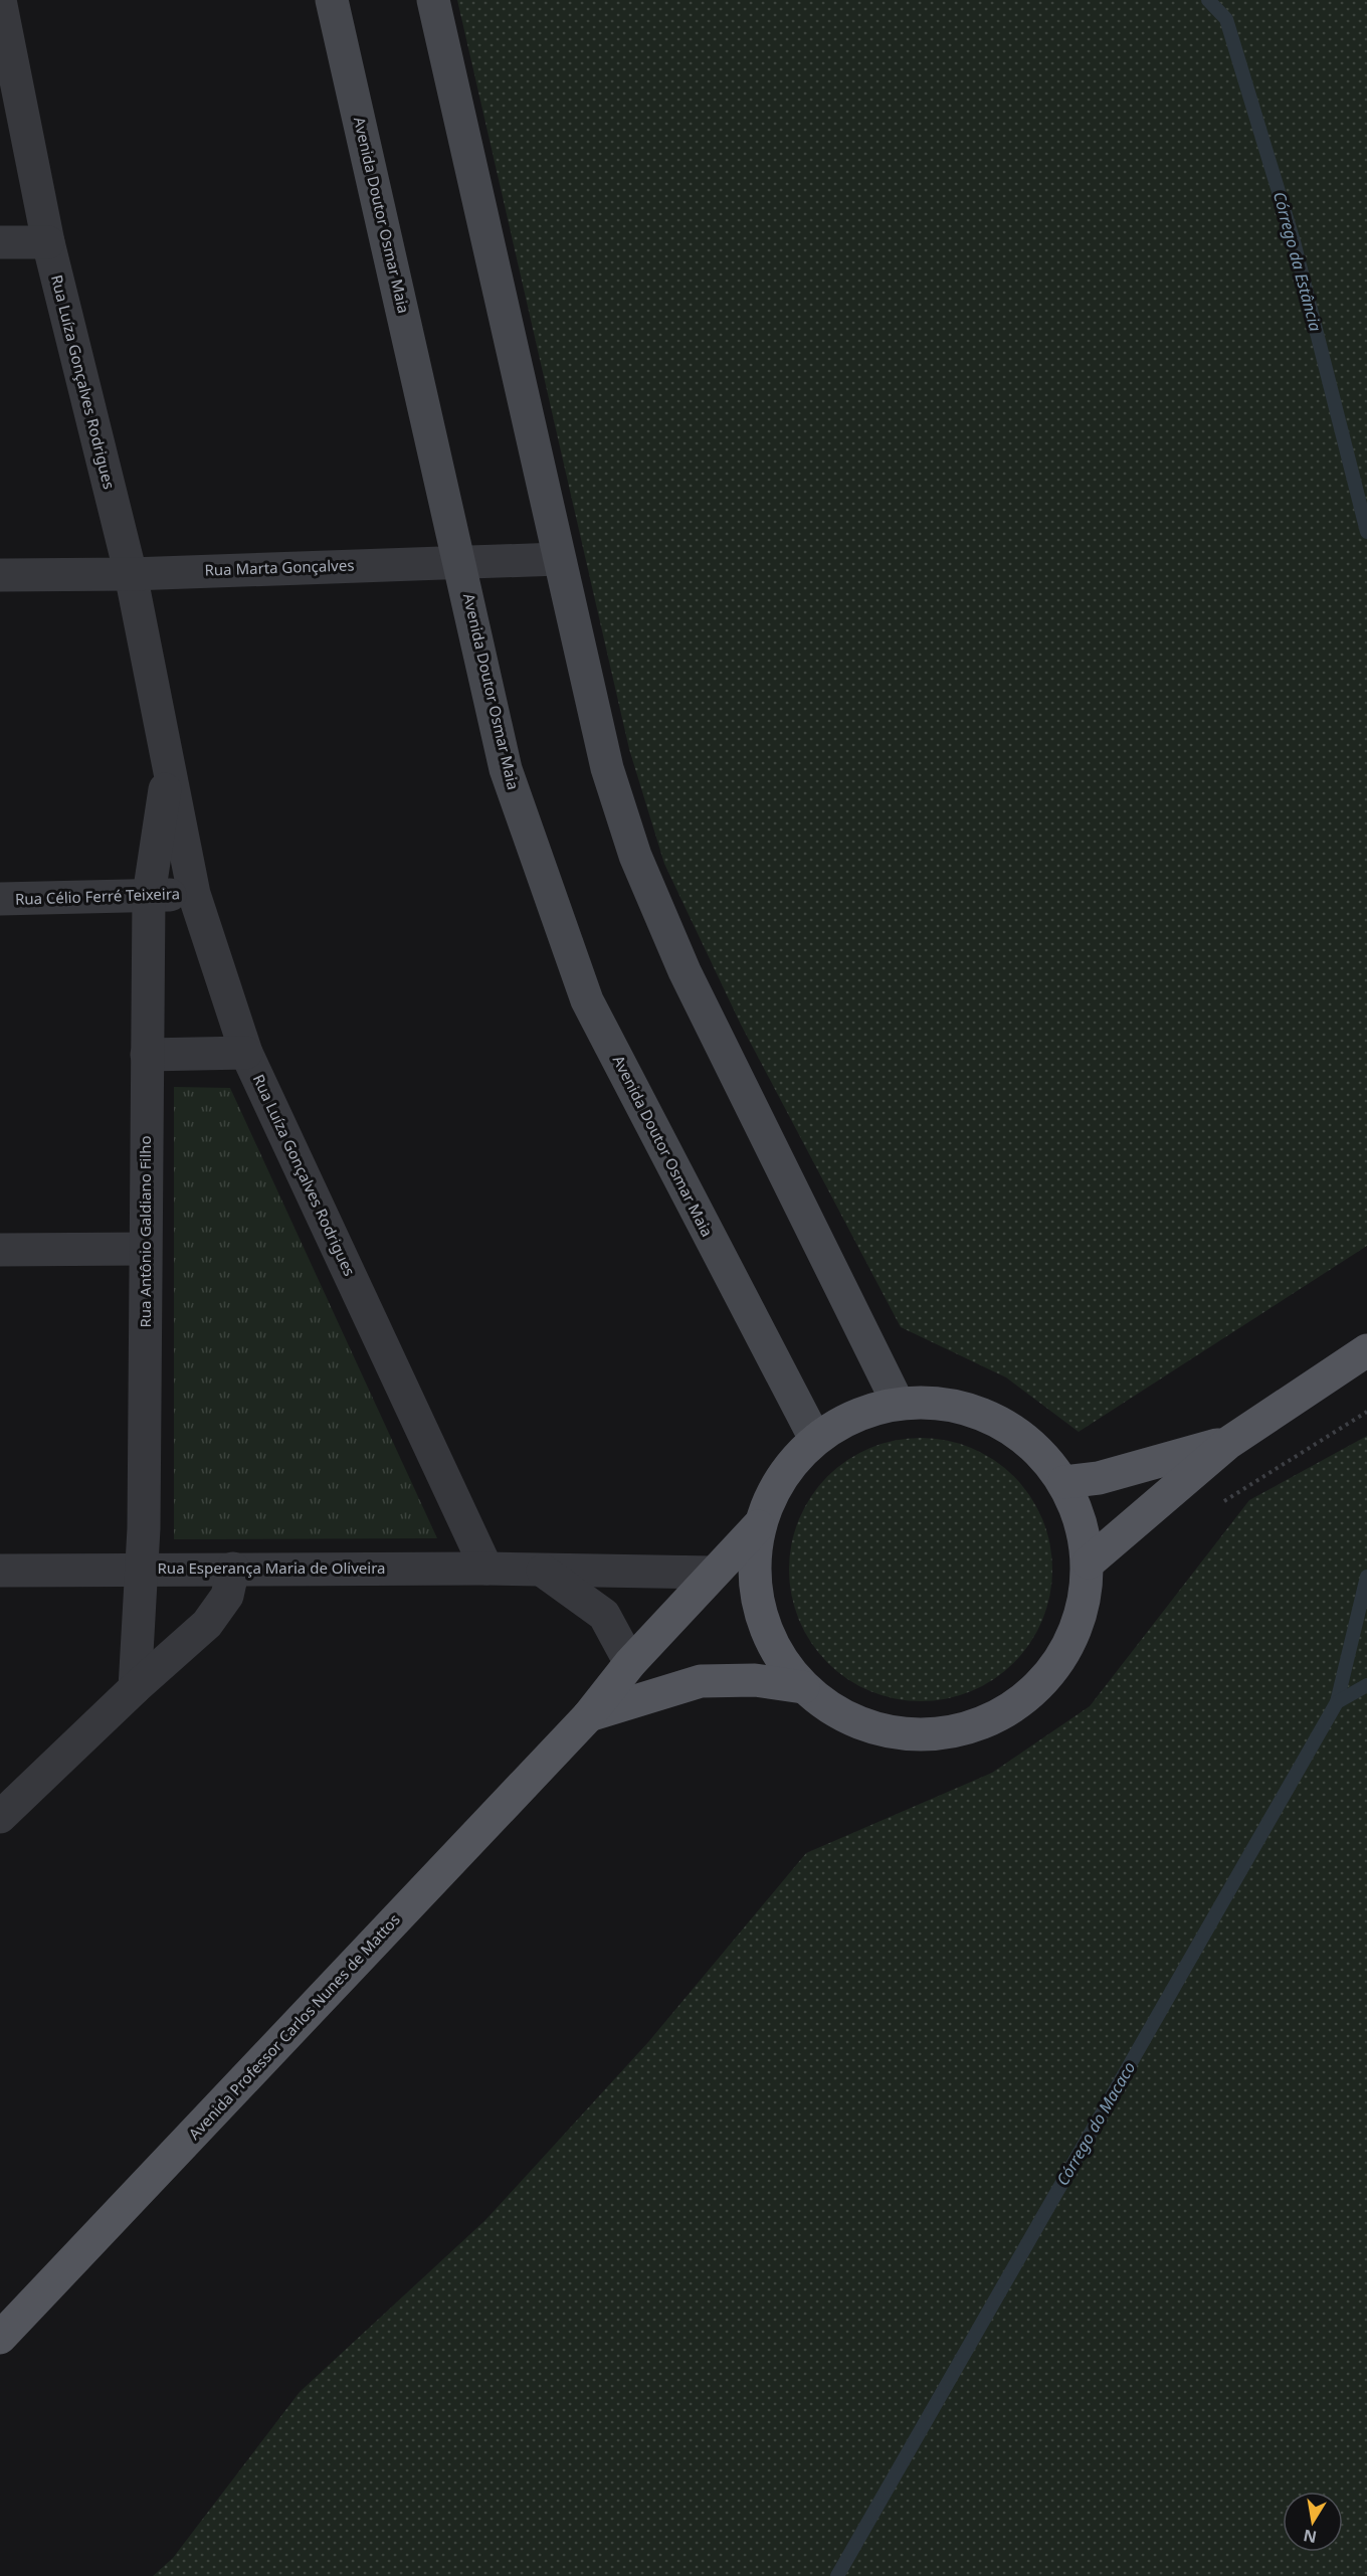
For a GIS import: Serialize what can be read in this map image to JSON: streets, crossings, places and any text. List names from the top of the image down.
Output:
{
  "streets": {
    "main road": ["Avenida Professor Carlos Nunes de Mattos"],
    "street": [
      "Avenida Doutor Osmar Maia",
      "Rua Luíza Gonçalves Rodrigues",
      "Rua Marta Gonçalves",
      "Rua Célio Ferré Teixeira",
      "Rua Antônio Galdiano Filho",
      "Rua Esperança Maria de Oliveira"
    ]
  },
  "crossings": [
    ["Avenida Doutor Osmar Maia", "Rua Marta Gonçalves"],
    ["Rua Luíza Gonçalves Rodrigues", "Rua Marta Gonçalves"],
    ["Rua Luíza Gonçalves Rodrigues", "Rua Célio Ferré Teixeira"],
    ["Rua Luíza Gonçalves Rodrigues", "Rua Antônio Galdiano Filho"],
    ["Rua Luíza Gonçalves Rodrigues", "Rua Esperança Maria de Oliveira"],
    ["Rua Célio Ferré Teixeira", "Rua Antônio Galdiano Filho"],
    ["Rua Antônio Galdiano Filho", "Rua Esperança Maria de Oliveira"],
    ["Rua Esperança Maria de Oliveira", "Avenida Professor Carlos Nunes de Mattos"]
  ],
  "water": ["Córrego da Estância", "Córrego do Macaco"],
  "north": "bottom"
}
